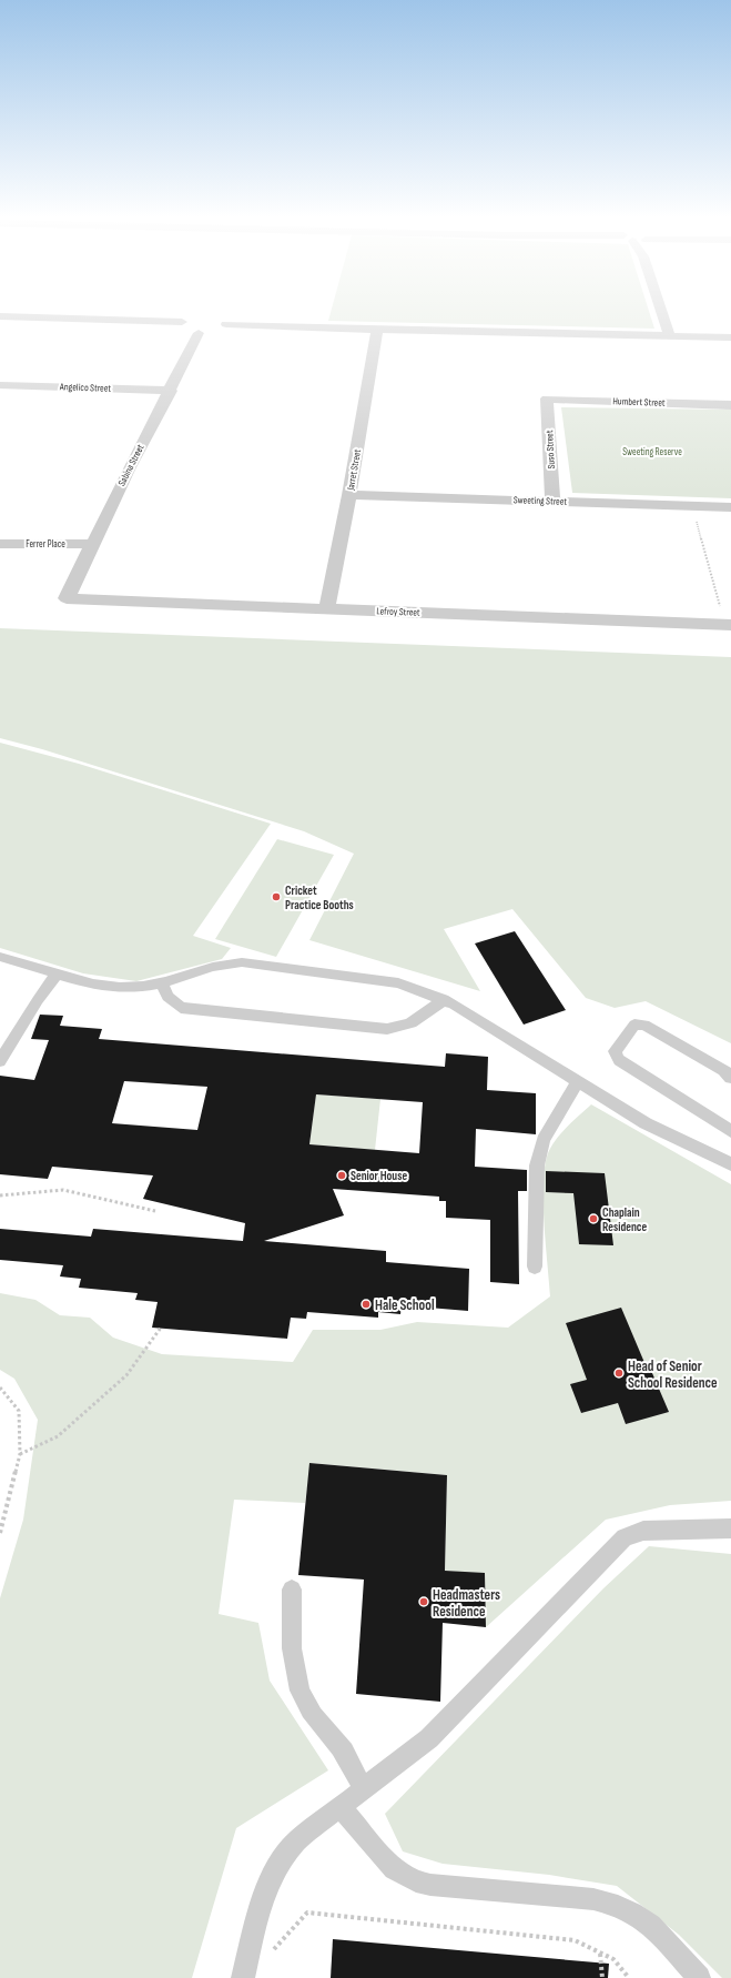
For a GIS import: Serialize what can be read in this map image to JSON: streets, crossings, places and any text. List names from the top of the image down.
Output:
{
  "streets": {
    "street": [
      "Angelico Street",
      "Humbert Street",
      "Suso Street",
      "Sabina Street",
      "Jarret Street",
      "Sweeting Street",
      "Ferrer Place",
      "Lefroy Street"
    ]
  },
  "crossings": [
    ["Angelico Street", "Sabina Street"],
    ["Humbert Street", "Suso Street"],
    ["Suso Street", "Sweeting Street"],
    ["Sabina Street", "Ferrer Place"],
    ["Sabina Street", "Lefroy Street"],
    ["Jarret Street", "Sweeting Street"],
    ["Jarret Street", "Lefroy Street"]
  ],
  "parks": ["Sweeting Reserve"],
  "places": [
    "Cricket Practice Booths",
    "Senior House",
    "Chaplain Residence",
    "Hale School",
    "Head of Senior School Residence",
    "Headmasters Residence"
  ]
}
